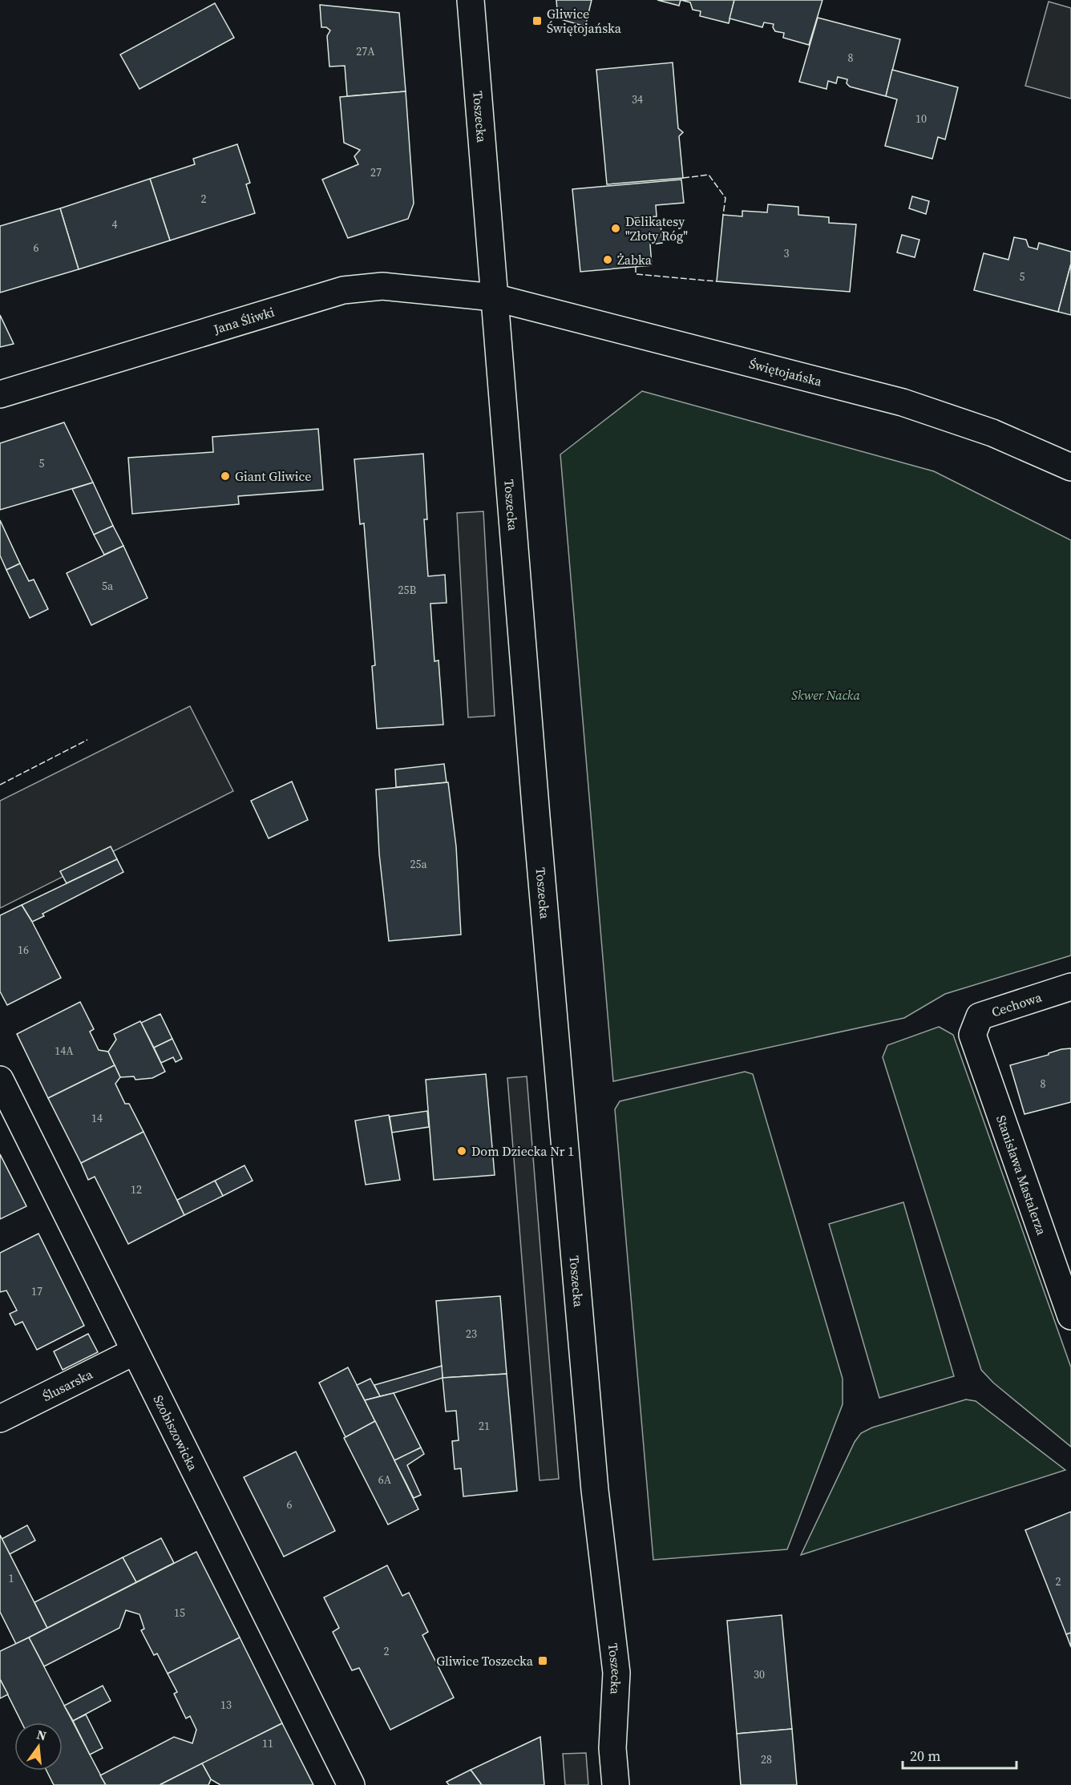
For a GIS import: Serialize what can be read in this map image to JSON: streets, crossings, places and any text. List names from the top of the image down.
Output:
{
  "streets": {
    "street": [
      "Toszecka",
      "Jana Śliwki",
      "Świętojańska",
      "Cechowa",
      "Stanisława Mastalerza",
      "Ślusarska",
      "Szobiszowicka"
    ]
  },
  "crossings": [
    ["Toszecka", "Jana Śliwki"],
    ["Toszecka", "Świętojańska"],
    ["Jana Śliwki", "Świętojańska"],
    ["Cechowa", "Stanisława Mastalerza"],
    ["Ślusarska", "Szobiszowicka"]
  ],
  "parks": ["Skwer Nacka"],
  "places": {
    "transit": ["Gliwice Świętojańska", "Gliwice Toszecka"],
    "other": [
      "Delikatesy \"Złoty Róg\"",
      "Żabka",
      "Giant Gliwice",
      "Dom Dziecka Nr 1"
    ]
  },
  "house_numbers": [
    "27A",
    "8",
    "34",
    "10",
    "27",
    "2",
    "4",
    "6",
    "3",
    "5",
    "5",
    "5a",
    "25B",
    "25a",
    "16",
    "14A",
    "8",
    "14",
    "12",
    "17",
    "23",
    "21",
    "6A",
    "6",
    "1",
    "2",
    "15",
    "2",
    "30",
    "13",
    "11",
    "28"
  ],
  "scale_bar": "20 m",
  "north": "top"
}
